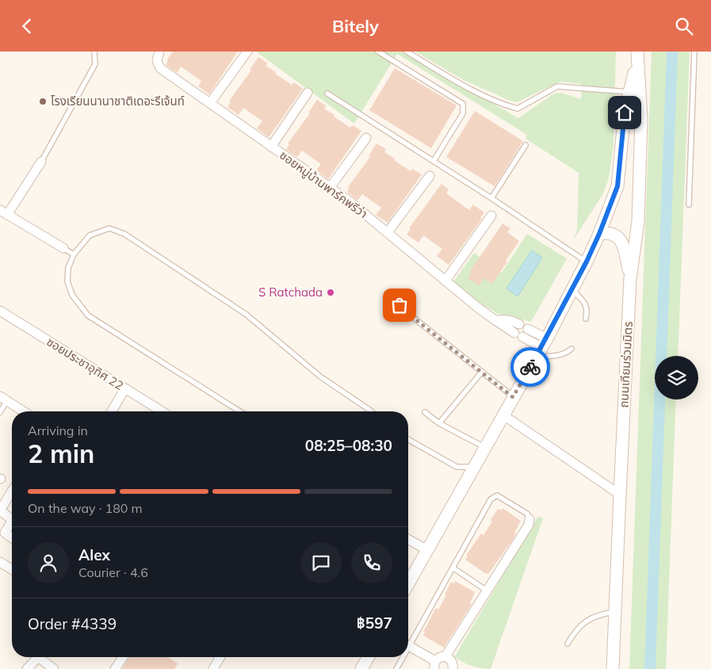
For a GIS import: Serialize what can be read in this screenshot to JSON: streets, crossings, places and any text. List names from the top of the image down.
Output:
{
  "streets": {
    "street": ["ซอยหมู่บ้านพาร์คพรีว่า", "ซอยประชาอุทิศ 22", "ถนนเทียมร่วมมิตร"]
  },
  "crossings": [
    ["ซอยหมู่บ้านพาร์คพรีว่า", "ถนนเทียมร่วมมิตร"]
  ],
  "places": ["โรงเรียนนานาชาติเดอะรีเจ้นท์", "S Ratchada"],
  "page": {
    "header": "Bitely",
    "heading": ["2 min", "Arriving in", "08:25–08:30"],
    "panel": [
      "Alex",
      "Courier · 4.6",
      "Order #4339",
      "฿597"
    ],
    "bar": "On the way · 180 m"
  }
}
